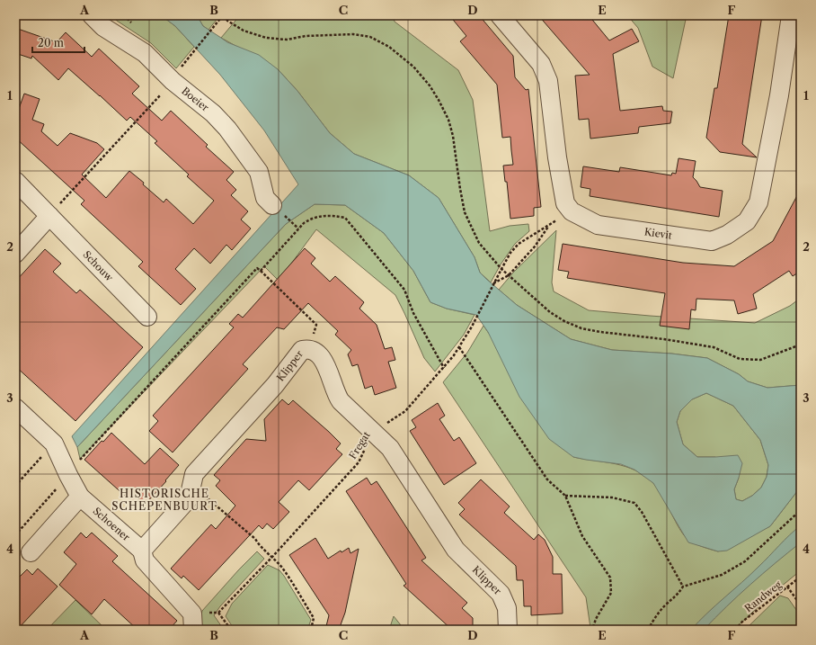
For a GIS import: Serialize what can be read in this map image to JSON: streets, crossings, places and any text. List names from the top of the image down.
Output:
{
  "streets": {
    "street": [
      "Boeier",
      "Kievit",
      "Schouw",
      "Klipper",
      "Schoener"
    ],
    "path": ["Fregat", "Randweg"]
  },
  "crossings": [
    ["Klipper", "Fregat"],
    ["Klipper", "Schoener"]
  ],
  "districts": ["HISTORISCHE SCHEPENBUURT"],
  "scale_bar": "20 m",
  "grid": {
    "columns": [
      "A",
      "B",
      "C",
      "D",
      "E",
      "F"
    ],
    "rows": [
      "1",
      "2",
      "3",
      "4"
    ]
  }
}
